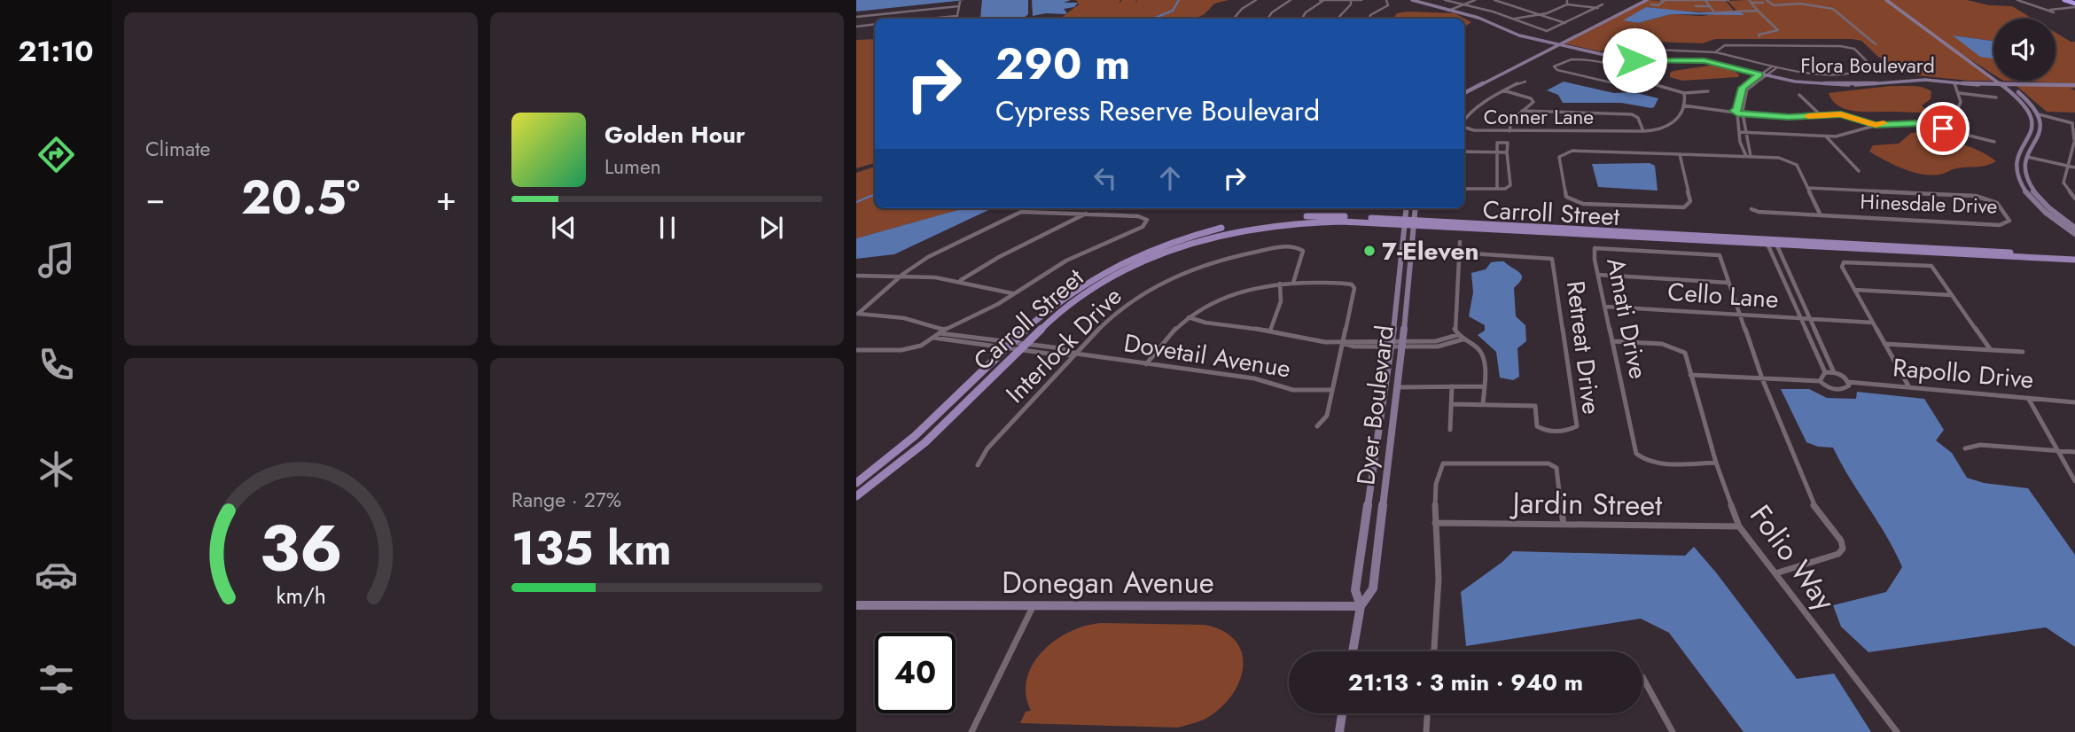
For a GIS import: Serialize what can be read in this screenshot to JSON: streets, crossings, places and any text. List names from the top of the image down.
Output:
{
  "streets": {
    "main road": ["Carroll Street"],
    "street": [
      "Flora Boulevard",
      "Conner Lane",
      "Hinesdale Drive",
      "Cello Lane",
      "Amati Drive",
      "Interlock Drive",
      "Retreat Drive",
      "Dovetail Avenue",
      "Rapollo Drive",
      "Dyer Boulevard",
      "Jardin Street",
      "Folio Way",
      "Donegan Avenue"
    ]
  },
  "crossings": [
    ["Carroll Street", "Dovetail Avenue"],
    ["Carroll Street", "Dyer Boulevard"],
    ["Cello Lane", "Amati Drive"],
    ["Amati Drive", "Folio Way"],
    ["Interlock Drive", "Dovetail Avenue"],
    ["Dyer Boulevard", "Donegan Avenue"],
    ["Jardin Street", "Folio Way"]
  ],
  "places": ["7-Eleven"],
  "page": {
    "tabs": "21:10",
    "tile": [
      "Climate",
      ["Range · 27%", "135 km"]
    ],
    "turn": ["290 m", "Cypress Reserve Boulevard"],
    "song": ["Golden Hour", "Lumen"],
    "heat": ["−", "20.5°", "+"],
    "limit": "40",
    "trip": "21:13 · 3 min · 940 m",
    "gauge": ["36", "km/h"]
  }
}
